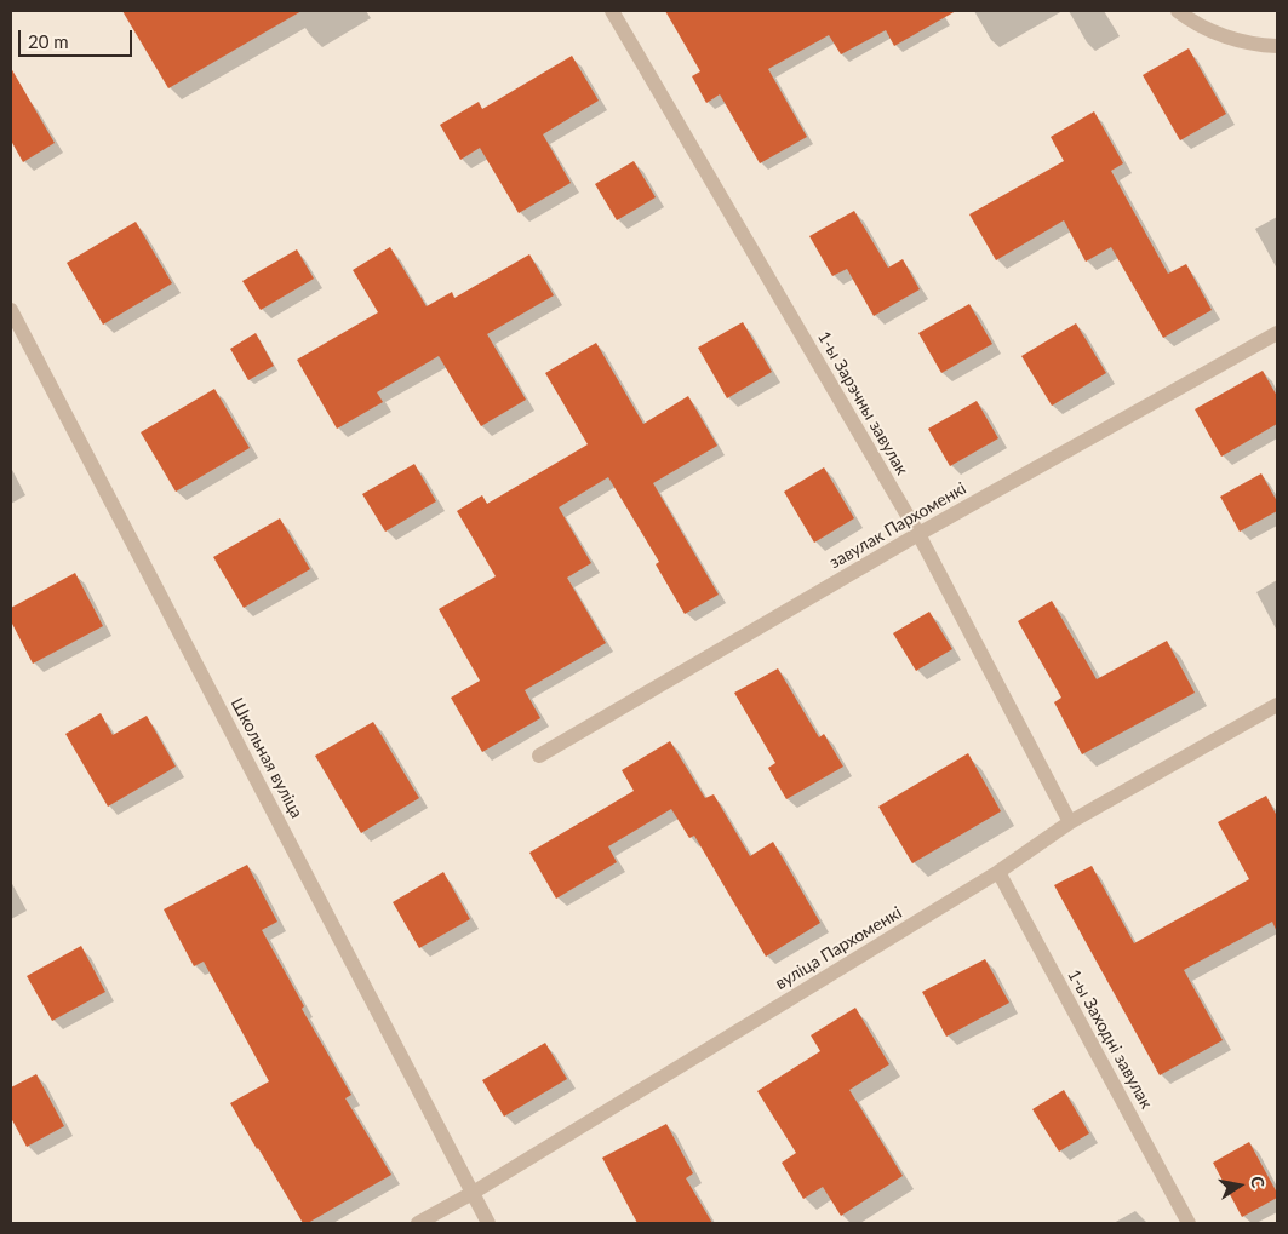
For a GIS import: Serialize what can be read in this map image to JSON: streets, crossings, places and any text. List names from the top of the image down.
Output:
{
  "streets": {
    "street": [
      "1-ы Зарэчны завулак",
      "завулак Пархоменкі",
      "Школьная вуліца",
      "вуліца Пархоменкі",
      "1-ы Заходні завулак"
    ]
  },
  "crossings": [
    ["1-ы Зарэчны завулак", "завулак Пархоменкі"],
    ["1-ы Зарэчны завулак", "вуліца Пархоменкі"],
    ["Школьная вуліца", "вуліца Пархоменкі"],
    ["вуліца Пархоменкі", "1-ы Заходні завулак"]
  ],
  "scale_bar": "20 m",
  "north": "right"
}
